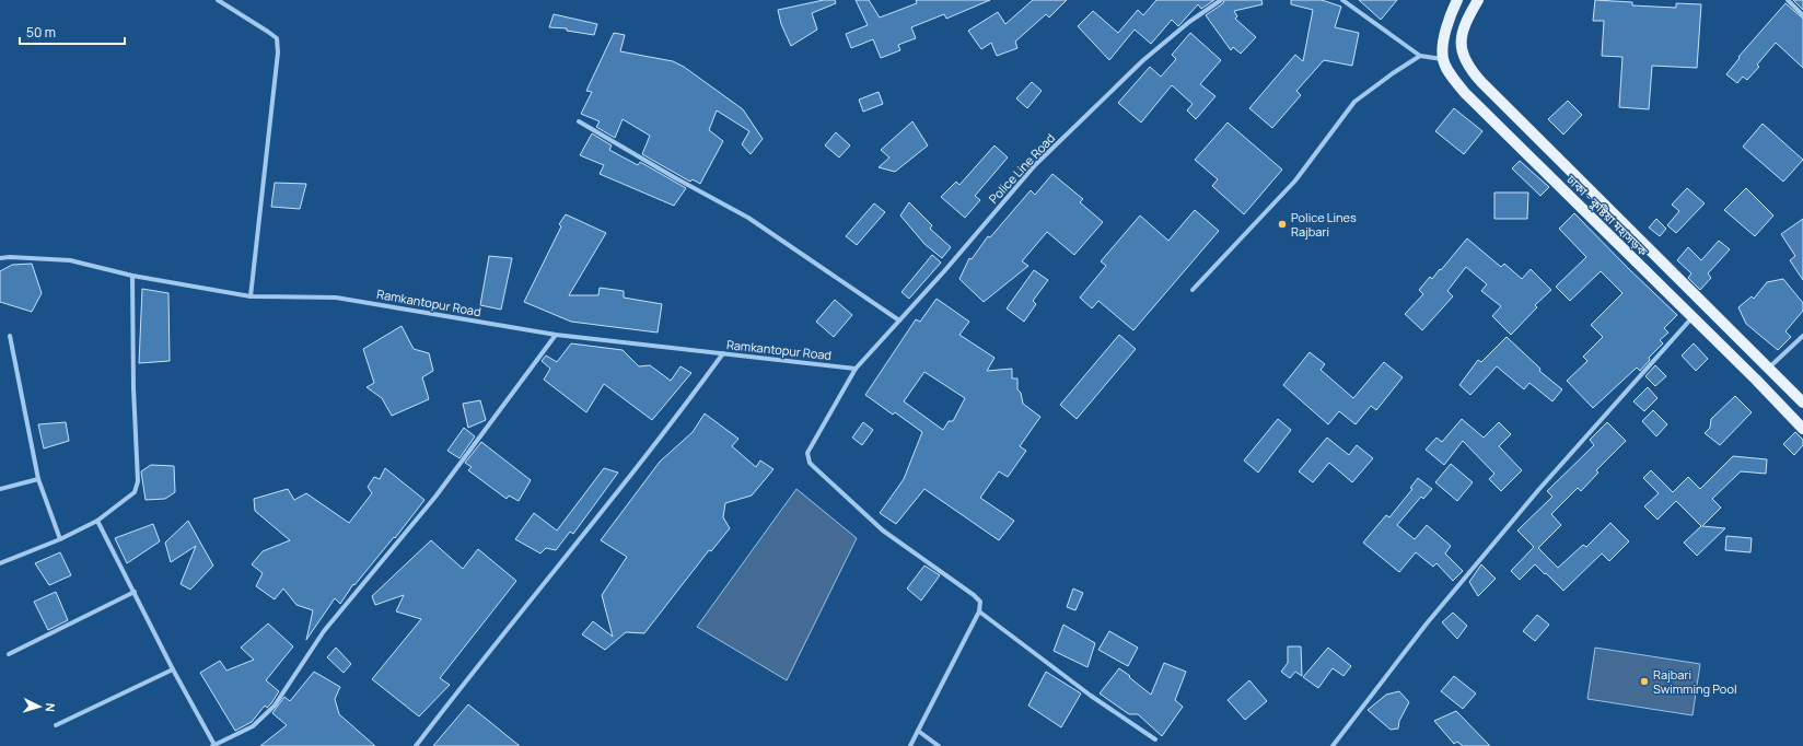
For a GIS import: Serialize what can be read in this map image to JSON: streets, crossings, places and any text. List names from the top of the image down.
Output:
{
  "streets": {
    "main road": ["ঢাকা - কুষ্টিয়া মহাসড়ক"],
    "street": ["Police Line Road", "Ramkantopur Road"]
  },
  "crossings": [
    ["Police Line Road", "Ramkantopur Road"]
  ],
  "places": ["Police Lines Rajbari", "Rajbari Swimming Pool"],
  "scale_bar": "50 m",
  "north": "right"
}
